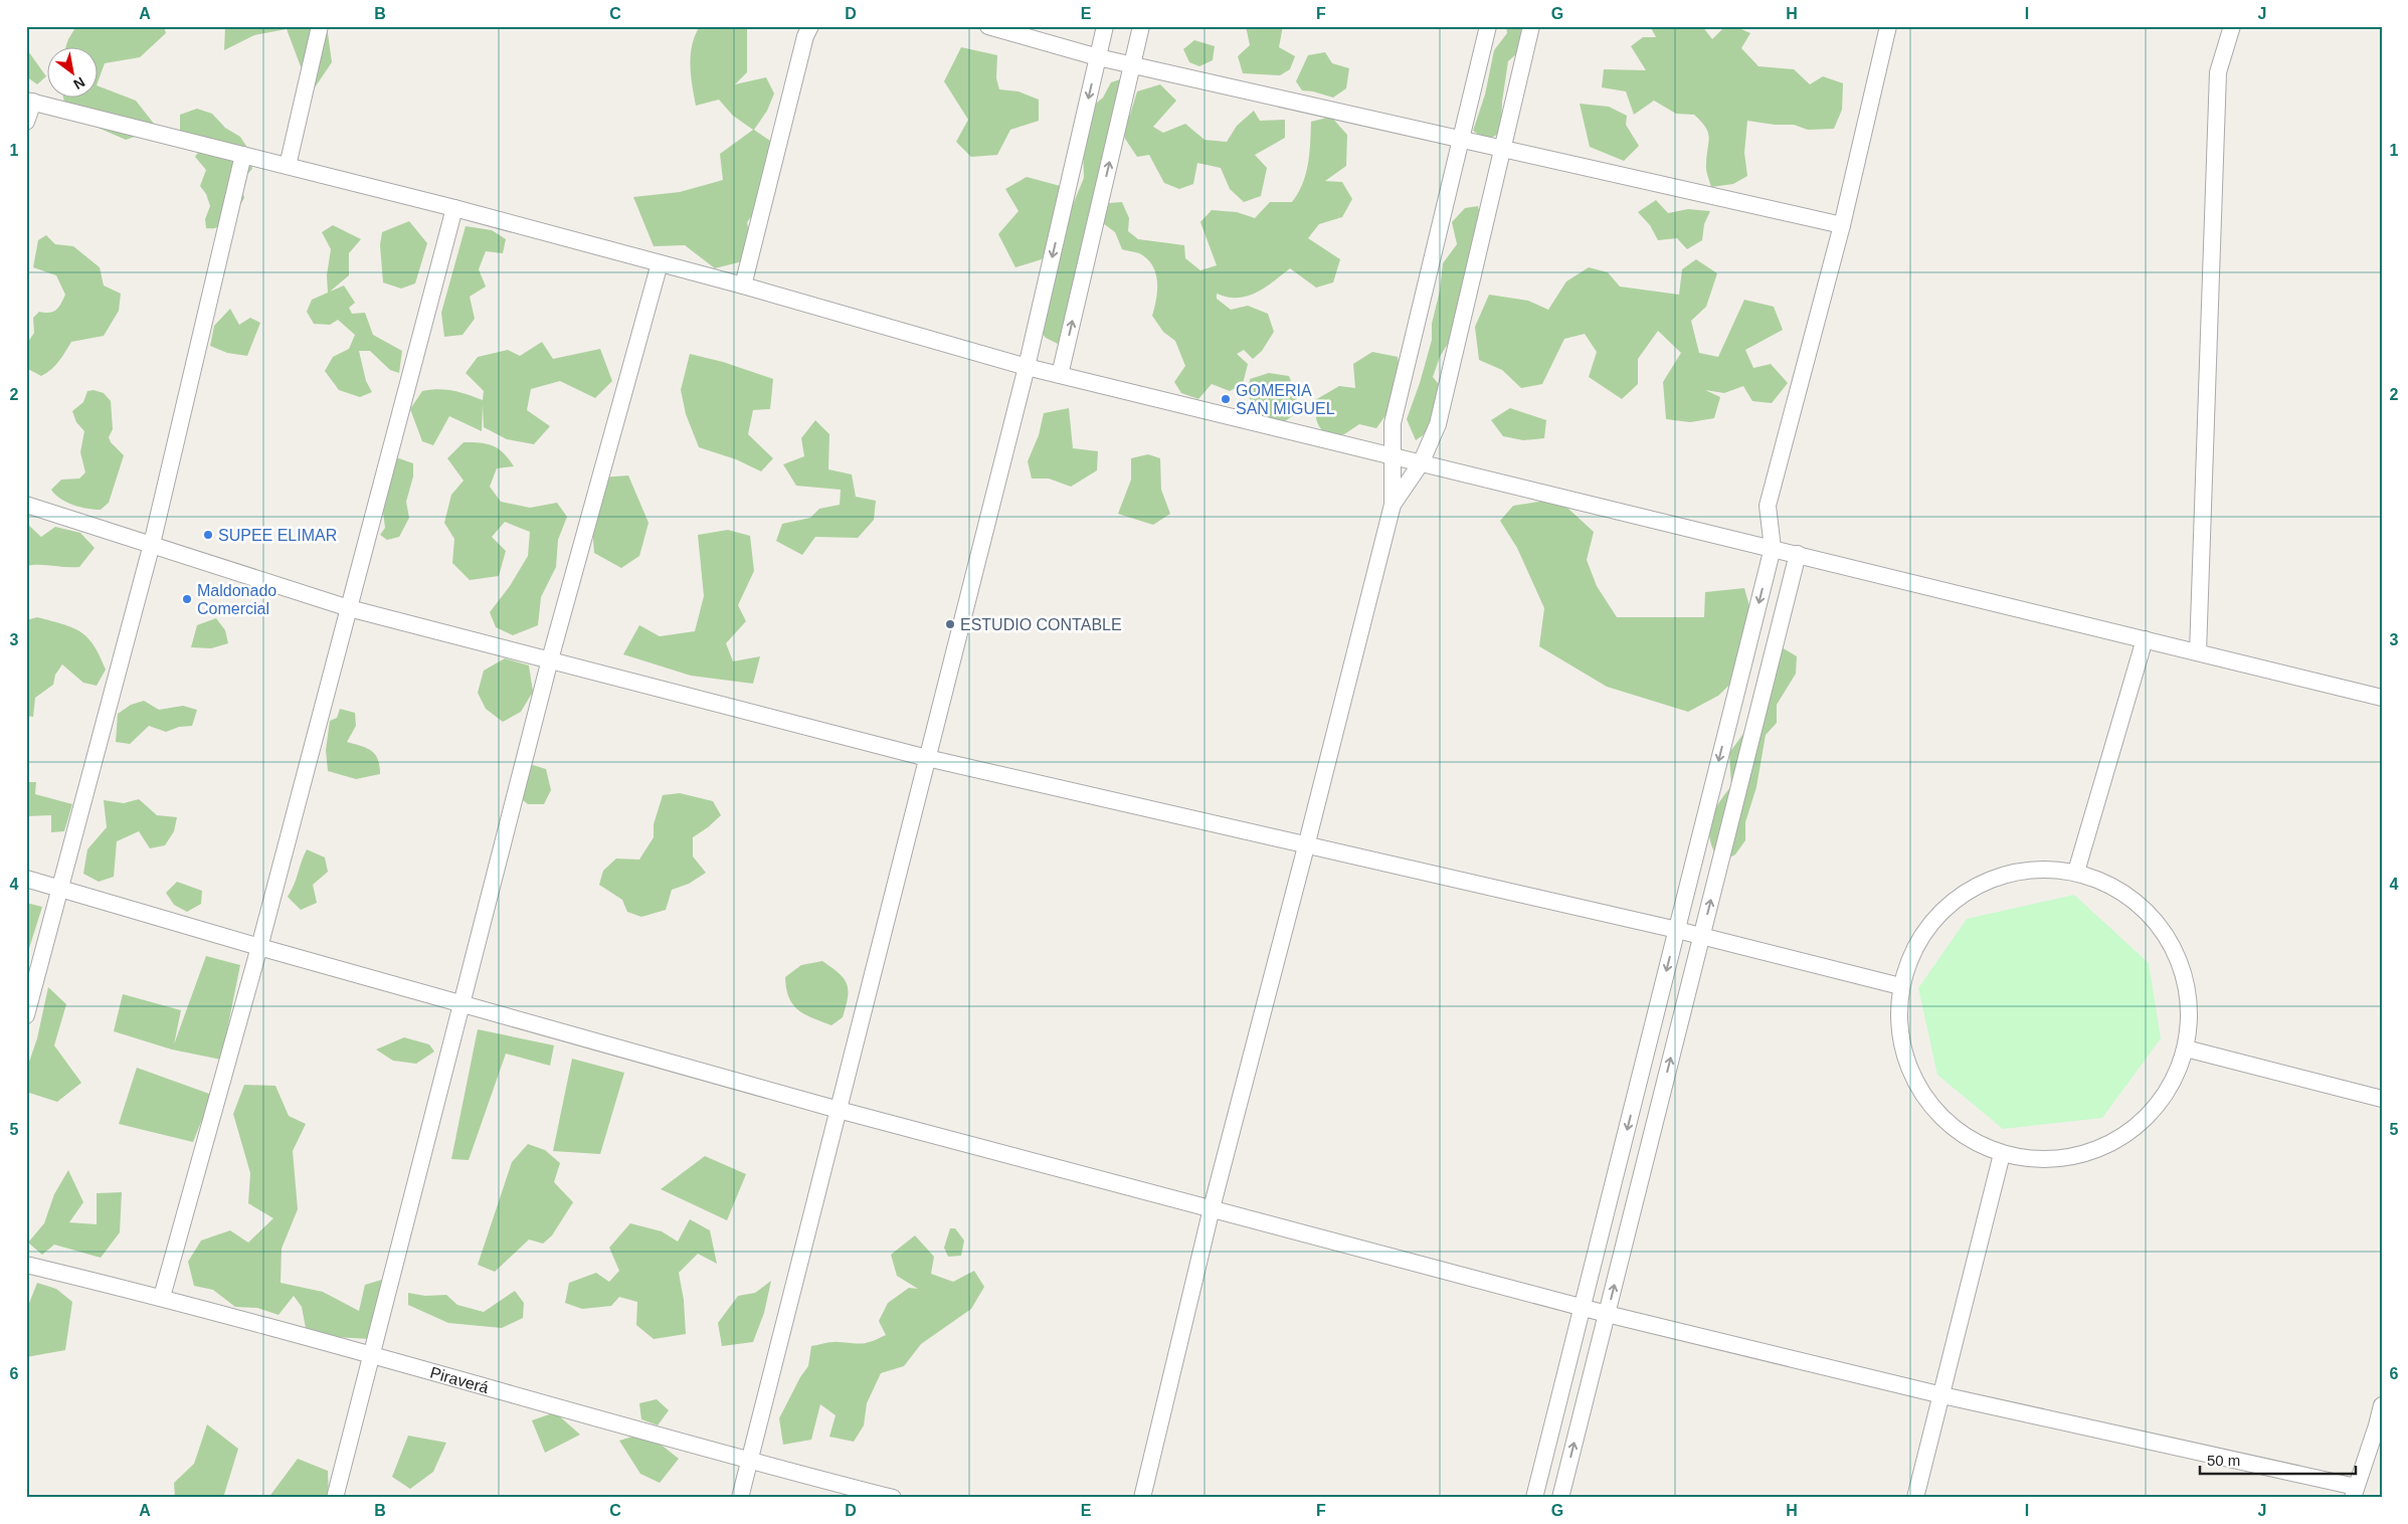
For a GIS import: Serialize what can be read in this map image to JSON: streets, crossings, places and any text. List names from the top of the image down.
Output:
{
  "streets": {
    "street": ["Piraverá"]
  },
  "places": [
    "GOMERIA SAN MIGUEL",
    "SUPEE ELIMAR",
    "Maldonado Comercial",
    "ESTUDIO CONTABLE"
  ],
  "scale_bar": "50 m",
  "north": "bottom right",
  "grid": {
    "columns": [
      "A",
      "B",
      "C",
      "D",
      "E",
      "F",
      "G",
      "H",
      "I",
      "J"
    ],
    "rows": [
      "1",
      "2",
      "3",
      "4",
      "5",
      "6"
    ]
  }
}
